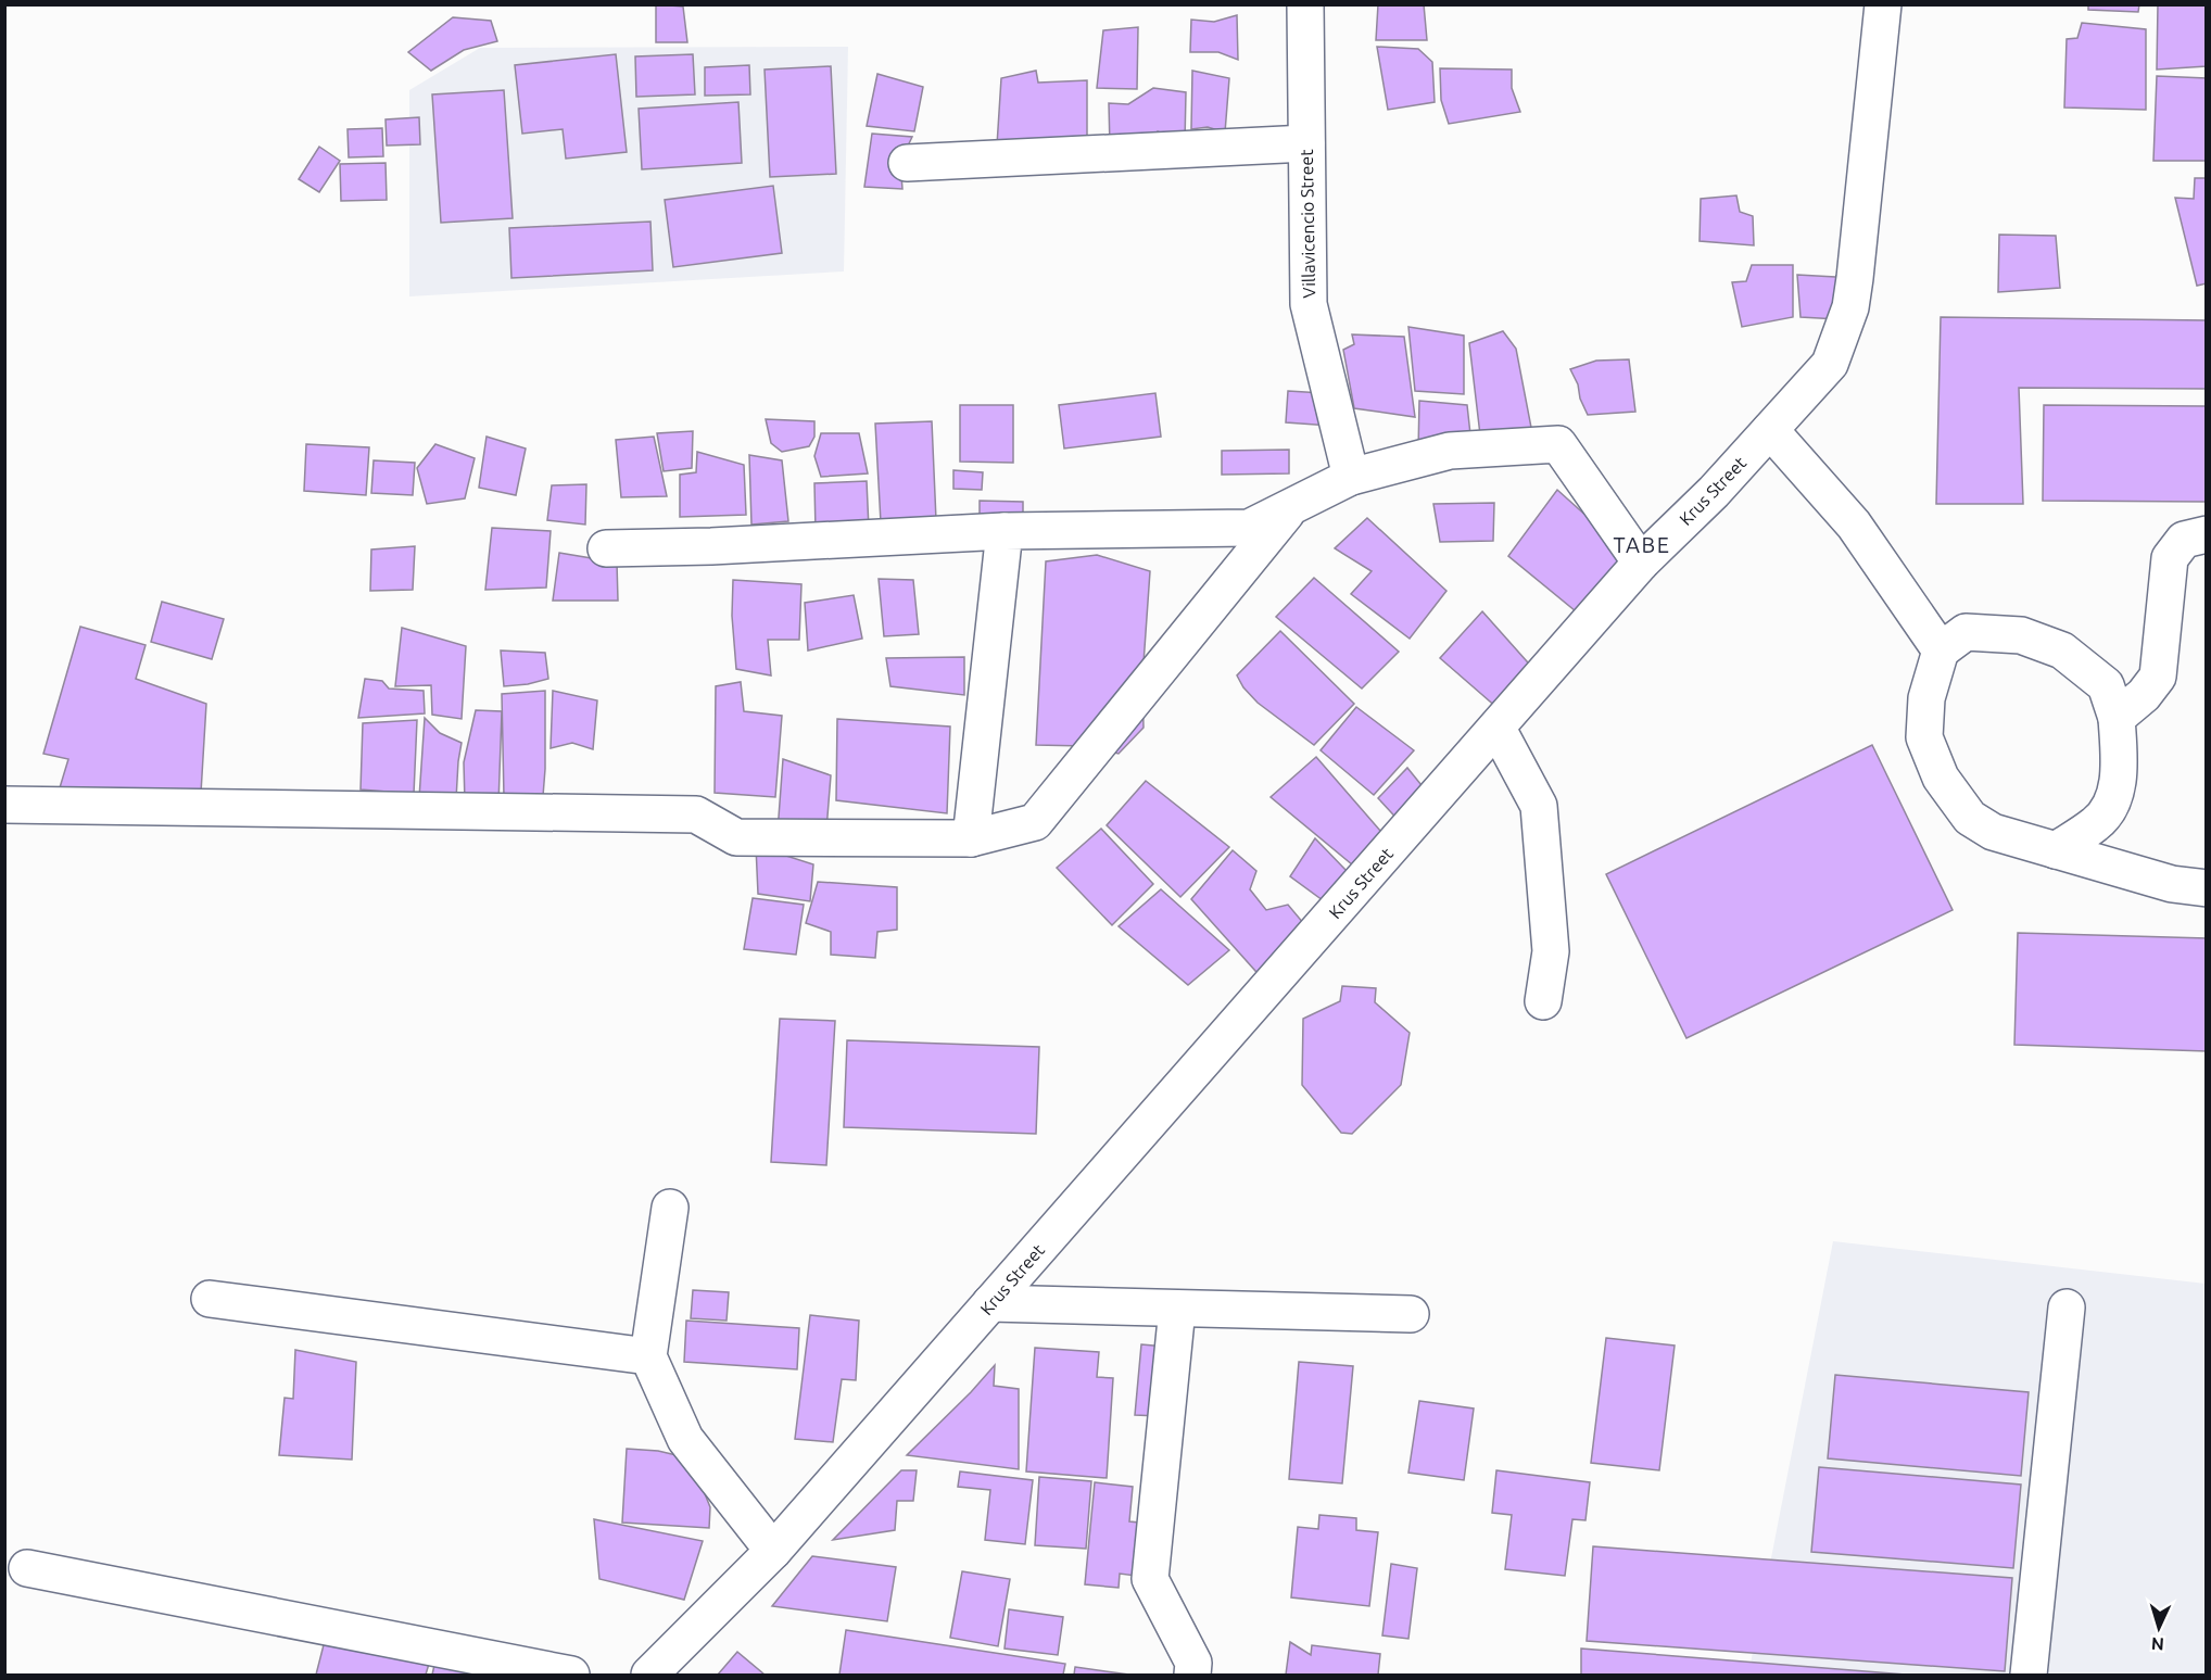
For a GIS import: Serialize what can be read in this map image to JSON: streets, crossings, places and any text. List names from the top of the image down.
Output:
{
  "streets": {
    "street": ["Villavicencio Street", "Krus Street"]
  },
  "districts": ["TABE"],
  "north": "bottom"
}
